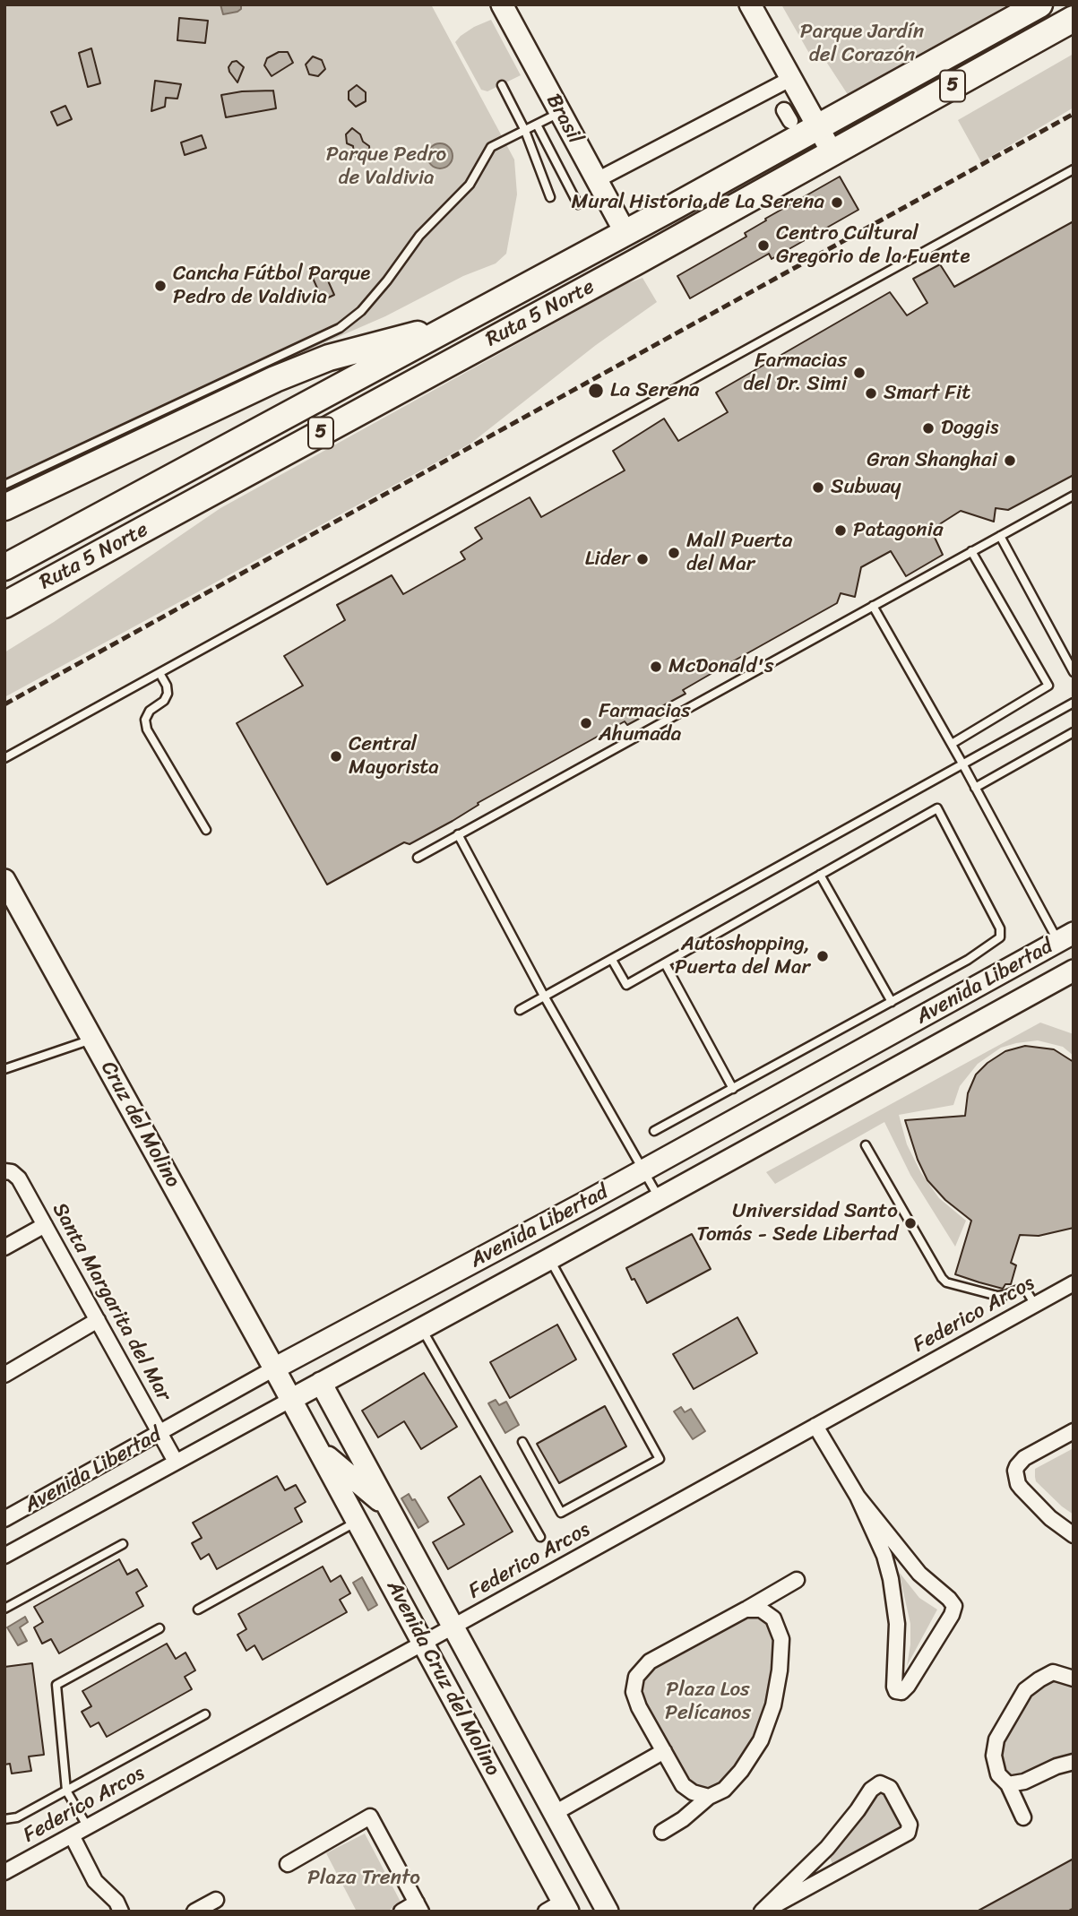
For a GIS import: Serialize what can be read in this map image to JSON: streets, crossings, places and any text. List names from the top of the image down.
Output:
{
  "streets": {
    "highway": ["5", "Ruta 5 Norte"],
    "street": [
      "Brasil",
      "Avenida Libertad",
      "Cruz del Molino",
      "Santa Margarita del Mar",
      "Federico Arcos",
      "Avenida Cruz del Molino"
    ]
  },
  "crossings": [
    ["Brasil", "Ruta 5 Norte"],
    ["Avenida Libertad", "Cruz del Molino"],
    ["Avenida Libertad", "Santa Margarita del Mar"],
    ["Avenida Libertad", "Avenida Cruz del Molino"],
    ["Cruz del Molino", "Avenida Cruz del Molino"],
    ["Federico Arcos", "Avenida Cruz del Molino"]
  ],
  "parks": [
    "Parque Jardín del Corazón",
    "Parque Pedro de Valdivia",
    "Plaza Los Pelícanos",
    "Plaza Trento"
  ],
  "places": [
    "Mural Historia de La Serena",
    "Centro Cultural Gregorio de la Fuente",
    "Cancha Fútbol Parque Pedro de Valdivia",
    "Farmacias del Dr. Simi",
    "La Serena",
    "Smart Fit",
    "Doggis",
    "Gran Shanghai",
    "Subway",
    "Patagonia",
    "Mall Puerta del Mar",
    "Lider",
    "McDonald's",
    "Farmacias Ahumada",
    "Central Mayorista",
    "Autoshopping, Puerta del Mar",
    "Universidad Santo Tomás - Sede Libertad"
  ]
}
